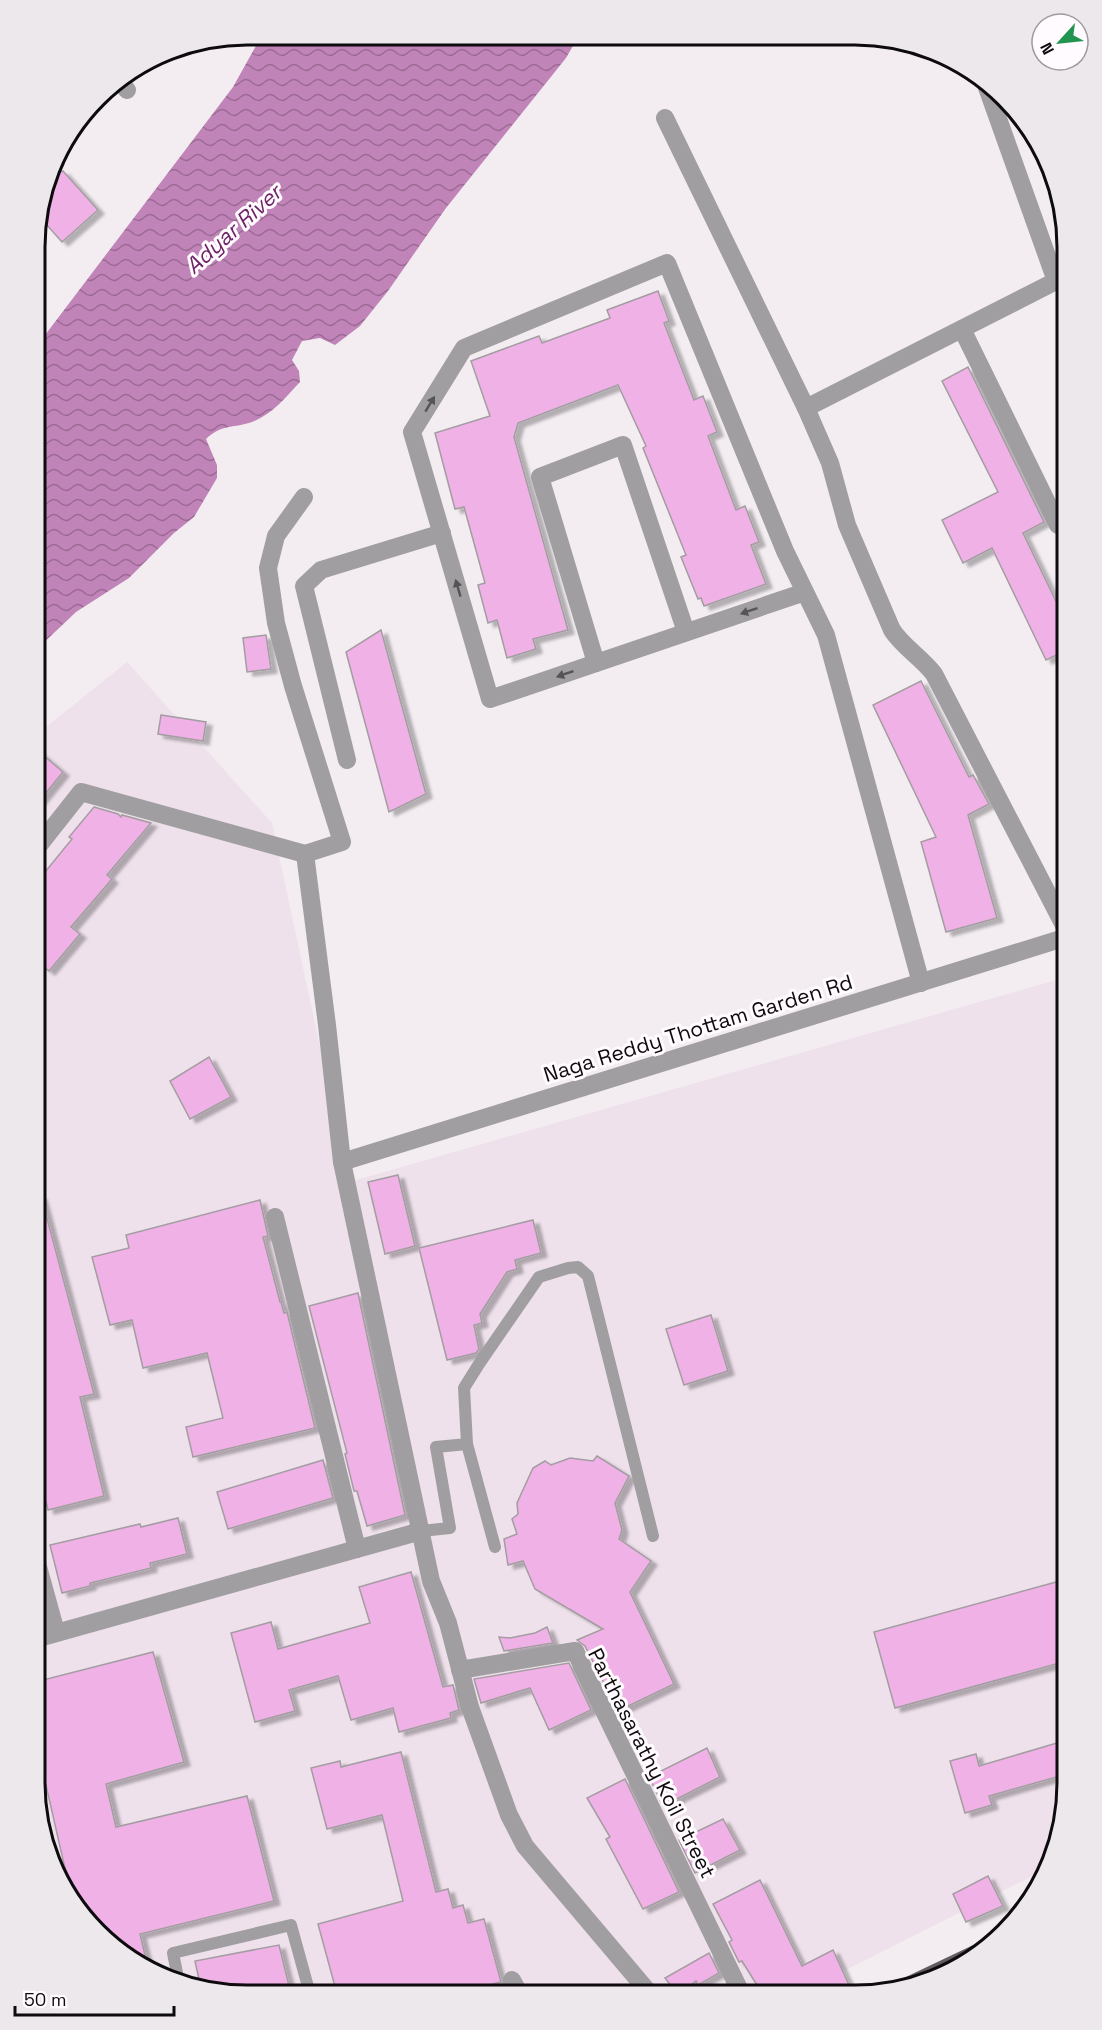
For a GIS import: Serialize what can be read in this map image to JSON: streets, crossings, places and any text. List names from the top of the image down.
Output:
{
  "streets": {
    "street": ["Naga Reddy Thottam Garden Rd", "Parthasarathy Koil Street"]
  },
  "water": ["Adyar River"],
  "scale_bar": "50 m",
  "north": "bottom left"
}
